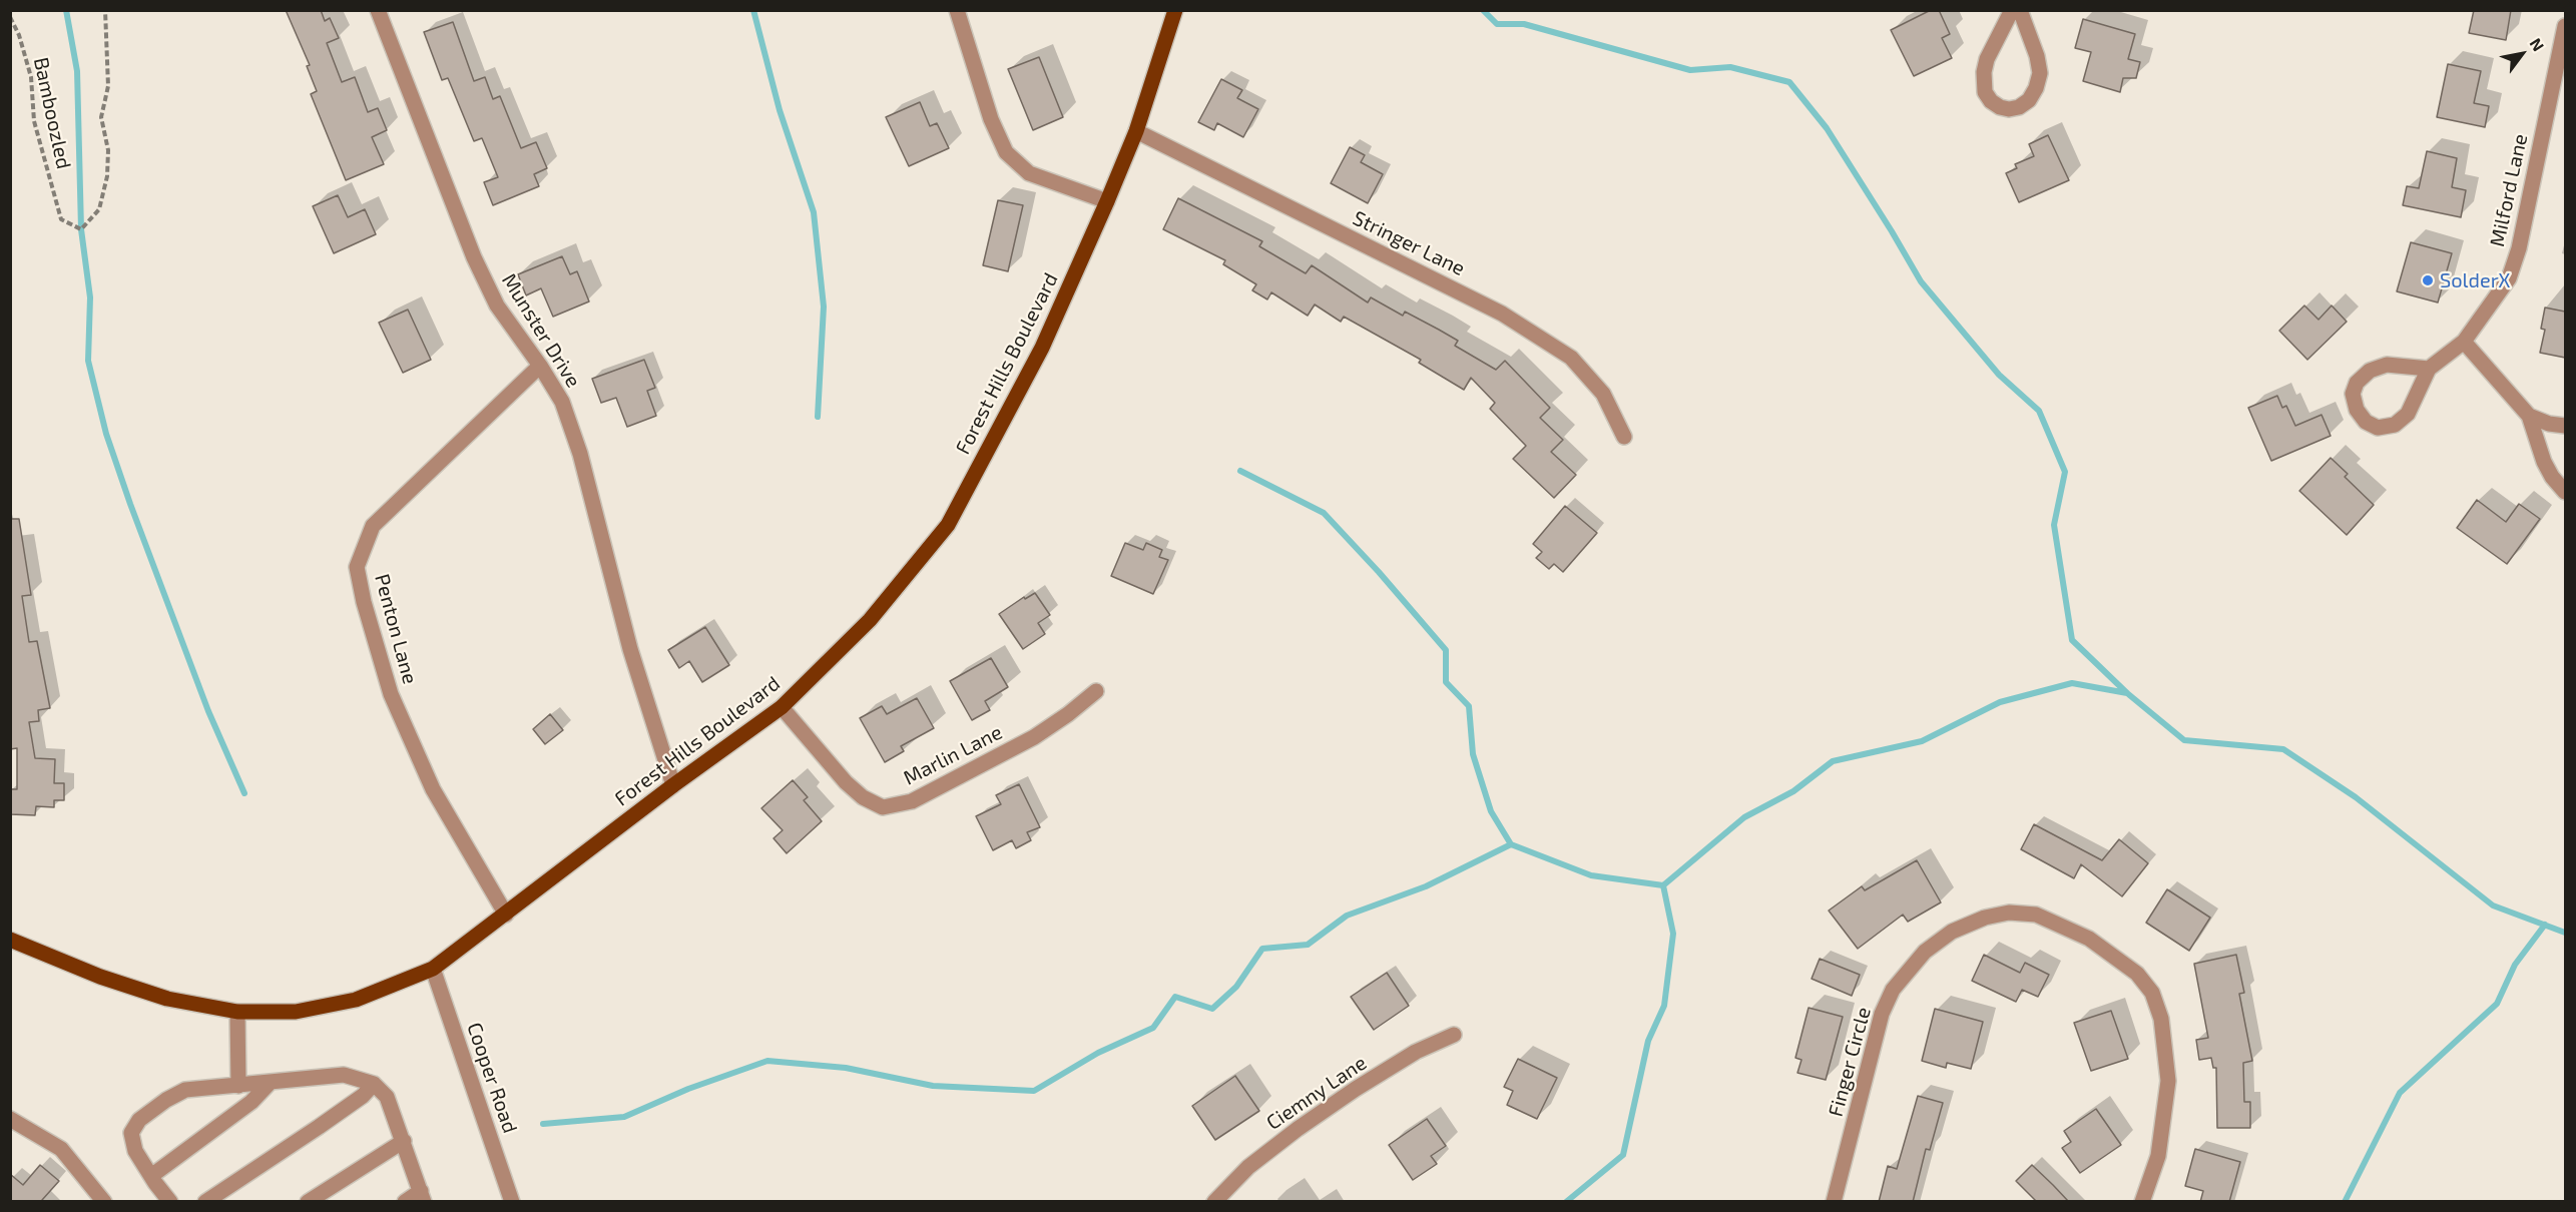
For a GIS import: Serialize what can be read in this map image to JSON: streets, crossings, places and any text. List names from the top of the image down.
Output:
{
  "streets": {
    "main road": ["Forest Hills Boulevard"],
    "street": [
      "Milford Lane",
      "Stringer Lane",
      "Munster Drive",
      "Penton Lane",
      "Marlin Lane",
      "Finger Circle",
      "Cooper Road",
      "Ciemny Lane"
    ],
    "path": ["Bamboozled"]
  },
  "crossings": [
    ["Stringer Lane", "Forest Hills Boulevard"],
    ["Munster Drive", "Forest Hills Boulevard"],
    ["Munster Drive", "Penton Lane"],
    ["Forest Hills Boulevard", "Penton Lane"],
    ["Forest Hills Boulevard", "Marlin Lane"],
    ["Forest Hills Boulevard", "Cooper Road"]
  ],
  "places": ["SolderX"],
  "north": "top right"
}
